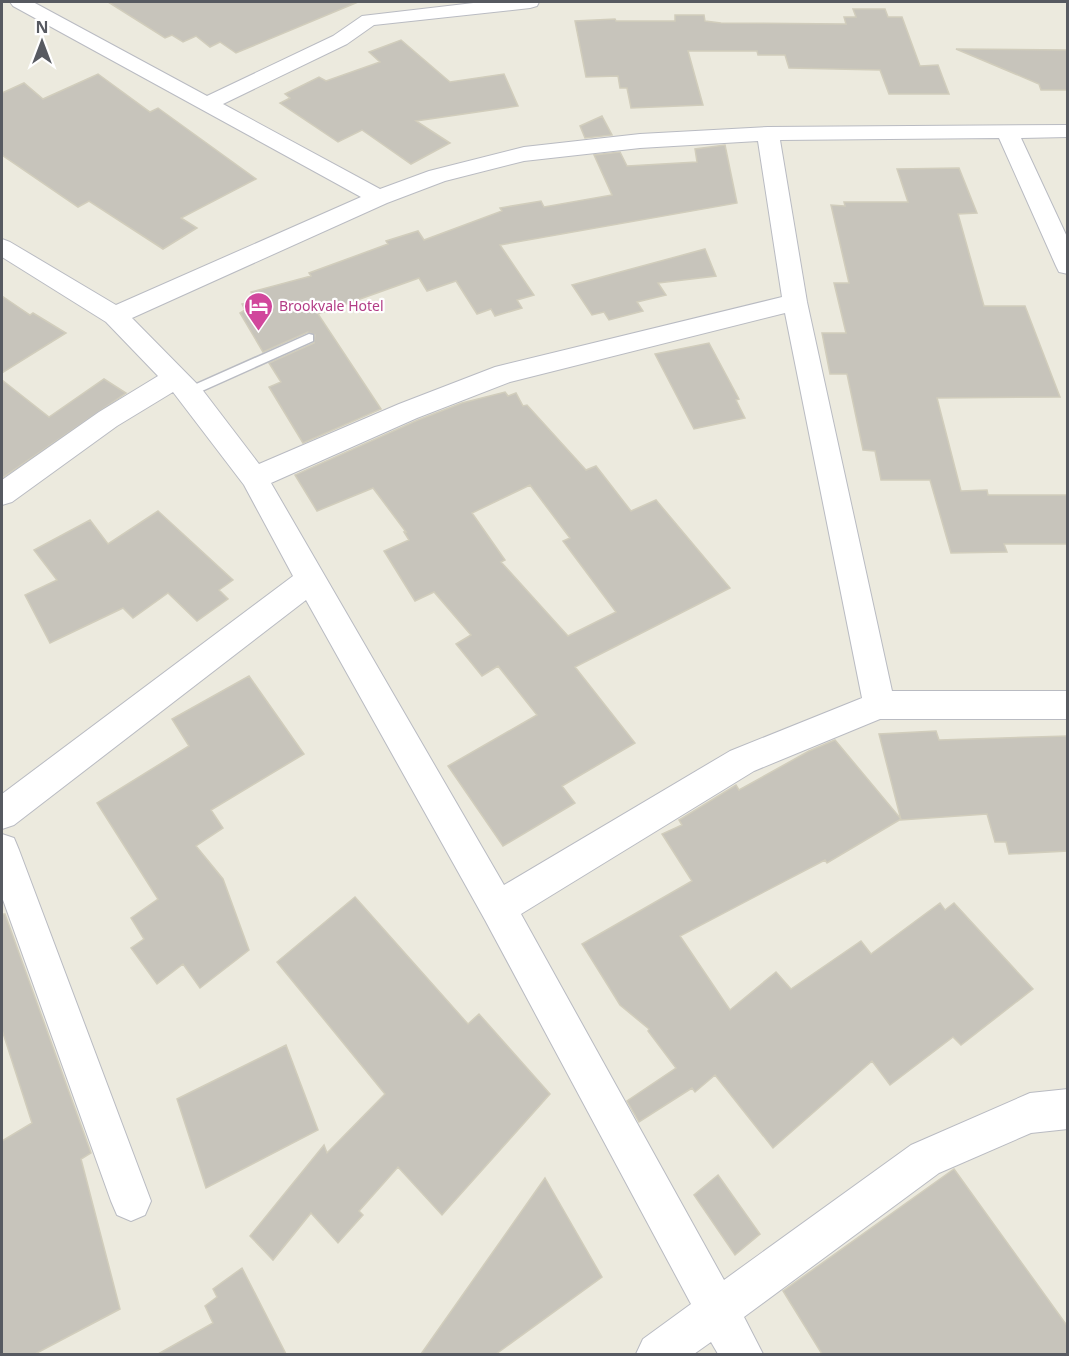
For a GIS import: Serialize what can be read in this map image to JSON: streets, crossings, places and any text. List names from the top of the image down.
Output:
{
  "places": {
    "hotel": ["Brookvale Hotel"]
  },
  "north": "top"
}
